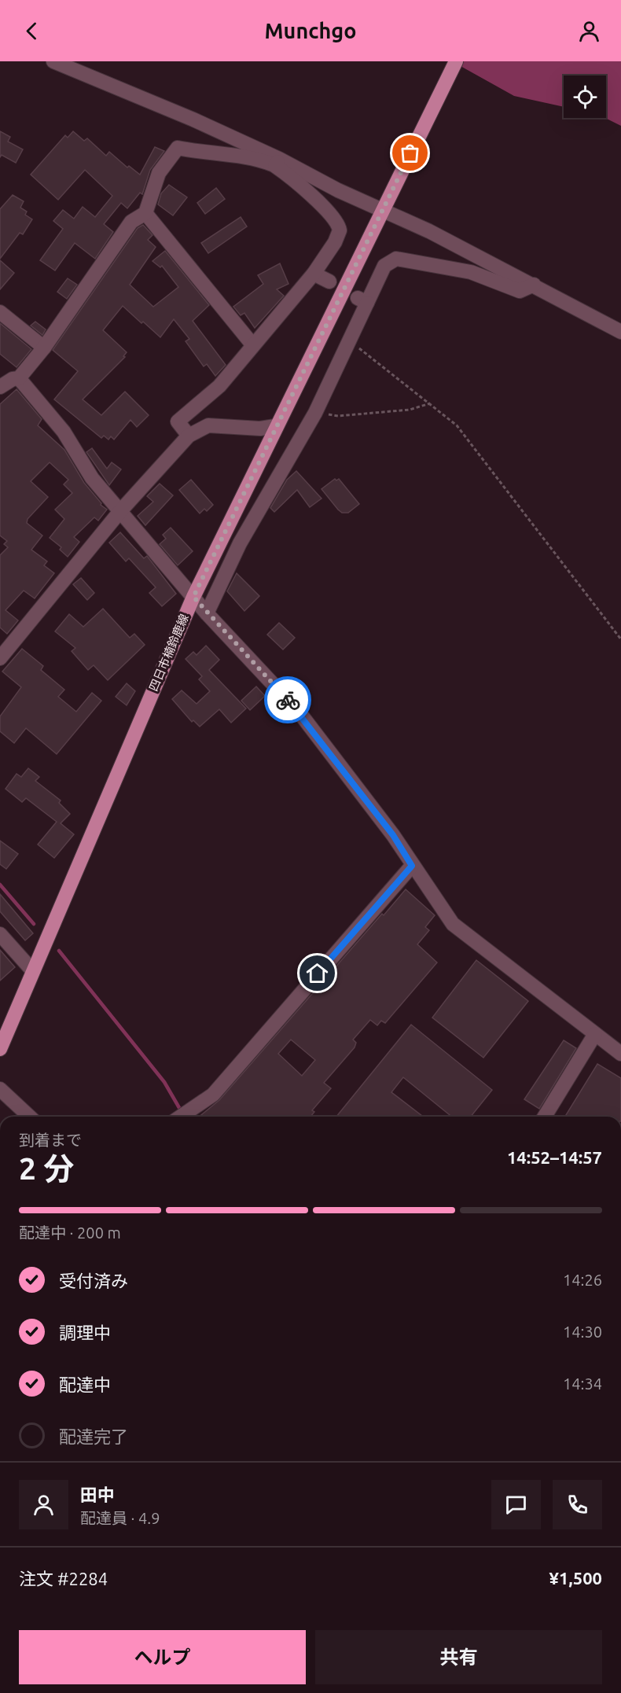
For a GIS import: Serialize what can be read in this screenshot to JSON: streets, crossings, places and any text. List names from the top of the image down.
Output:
{
  "streets": {
    "main road": ["四日市楠鈴鹿線"]
  },
  "page": {
    "header": "Munchgo",
    "heading": ["2 分", "到着まで", "14:52–14:57"],
    "panel": [
      "田中",
      "配達員 · 4.9",
      "注文 #2284",
      "¥1,500"
    ],
    "bar": "配達中 · 200 m",
    "list": [
      ["受付済み", "14:26"],
      ["調理中", "14:30"],
      ["配達中", "14:34"],
      "配達完了"
    ],
    "buttons": ["ヘルプ", "共有"]
  }
}
